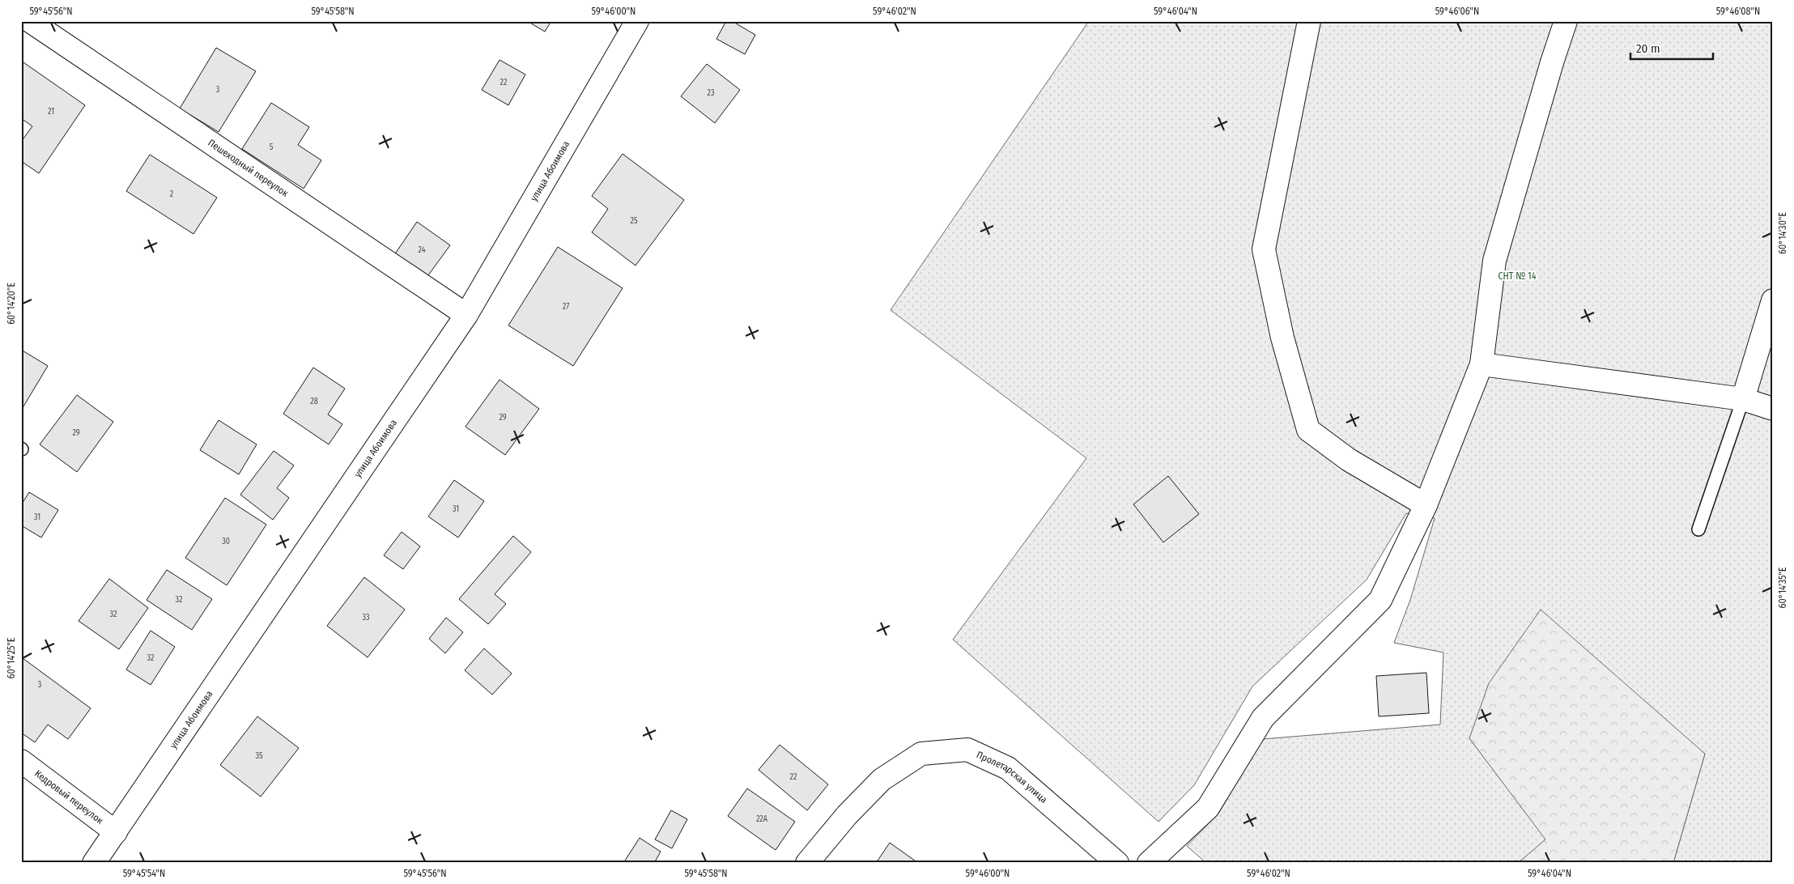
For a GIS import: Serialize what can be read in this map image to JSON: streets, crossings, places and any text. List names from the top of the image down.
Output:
{
  "streets": {
    "street": [
      "Пешеходный переулок",
      "улица Абоимова",
      "Пролетарская улица",
      "Кедровый переулок"
    ]
  },
  "crossings": [
    ["Пешеходный переулок", "улица Абоимова"],
    ["улица Абоимова", "Кедровый переулок"]
  ],
  "parks": ["СНТ № 14"],
  "house_numbers": [
    "22",
    "3",
    "23",
    "21",
    "5",
    "2",
    "25",
    "24",
    "27",
    "28",
    "29",
    "29",
    "31",
    "31",
    "30",
    "32",
    "32",
    "33",
    "32",
    "3",
    "35",
    "22",
    "22А"
  ],
  "scale_bar": "20 m",
  "coordinates": [
    "59°45'56\"N",
    "59°45'58\"N",
    "59°46'00\"N",
    "59°46'02\"N",
    "59°46'04\"N",
    "59°46'06\"N",
    "59°46'08\"N",
    "60°14'30\"E",
    "60°14'20\"E",
    "60°14'35\"E",
    "60°14'25\"E",
    "59°45'54\"N"
  ]
}
